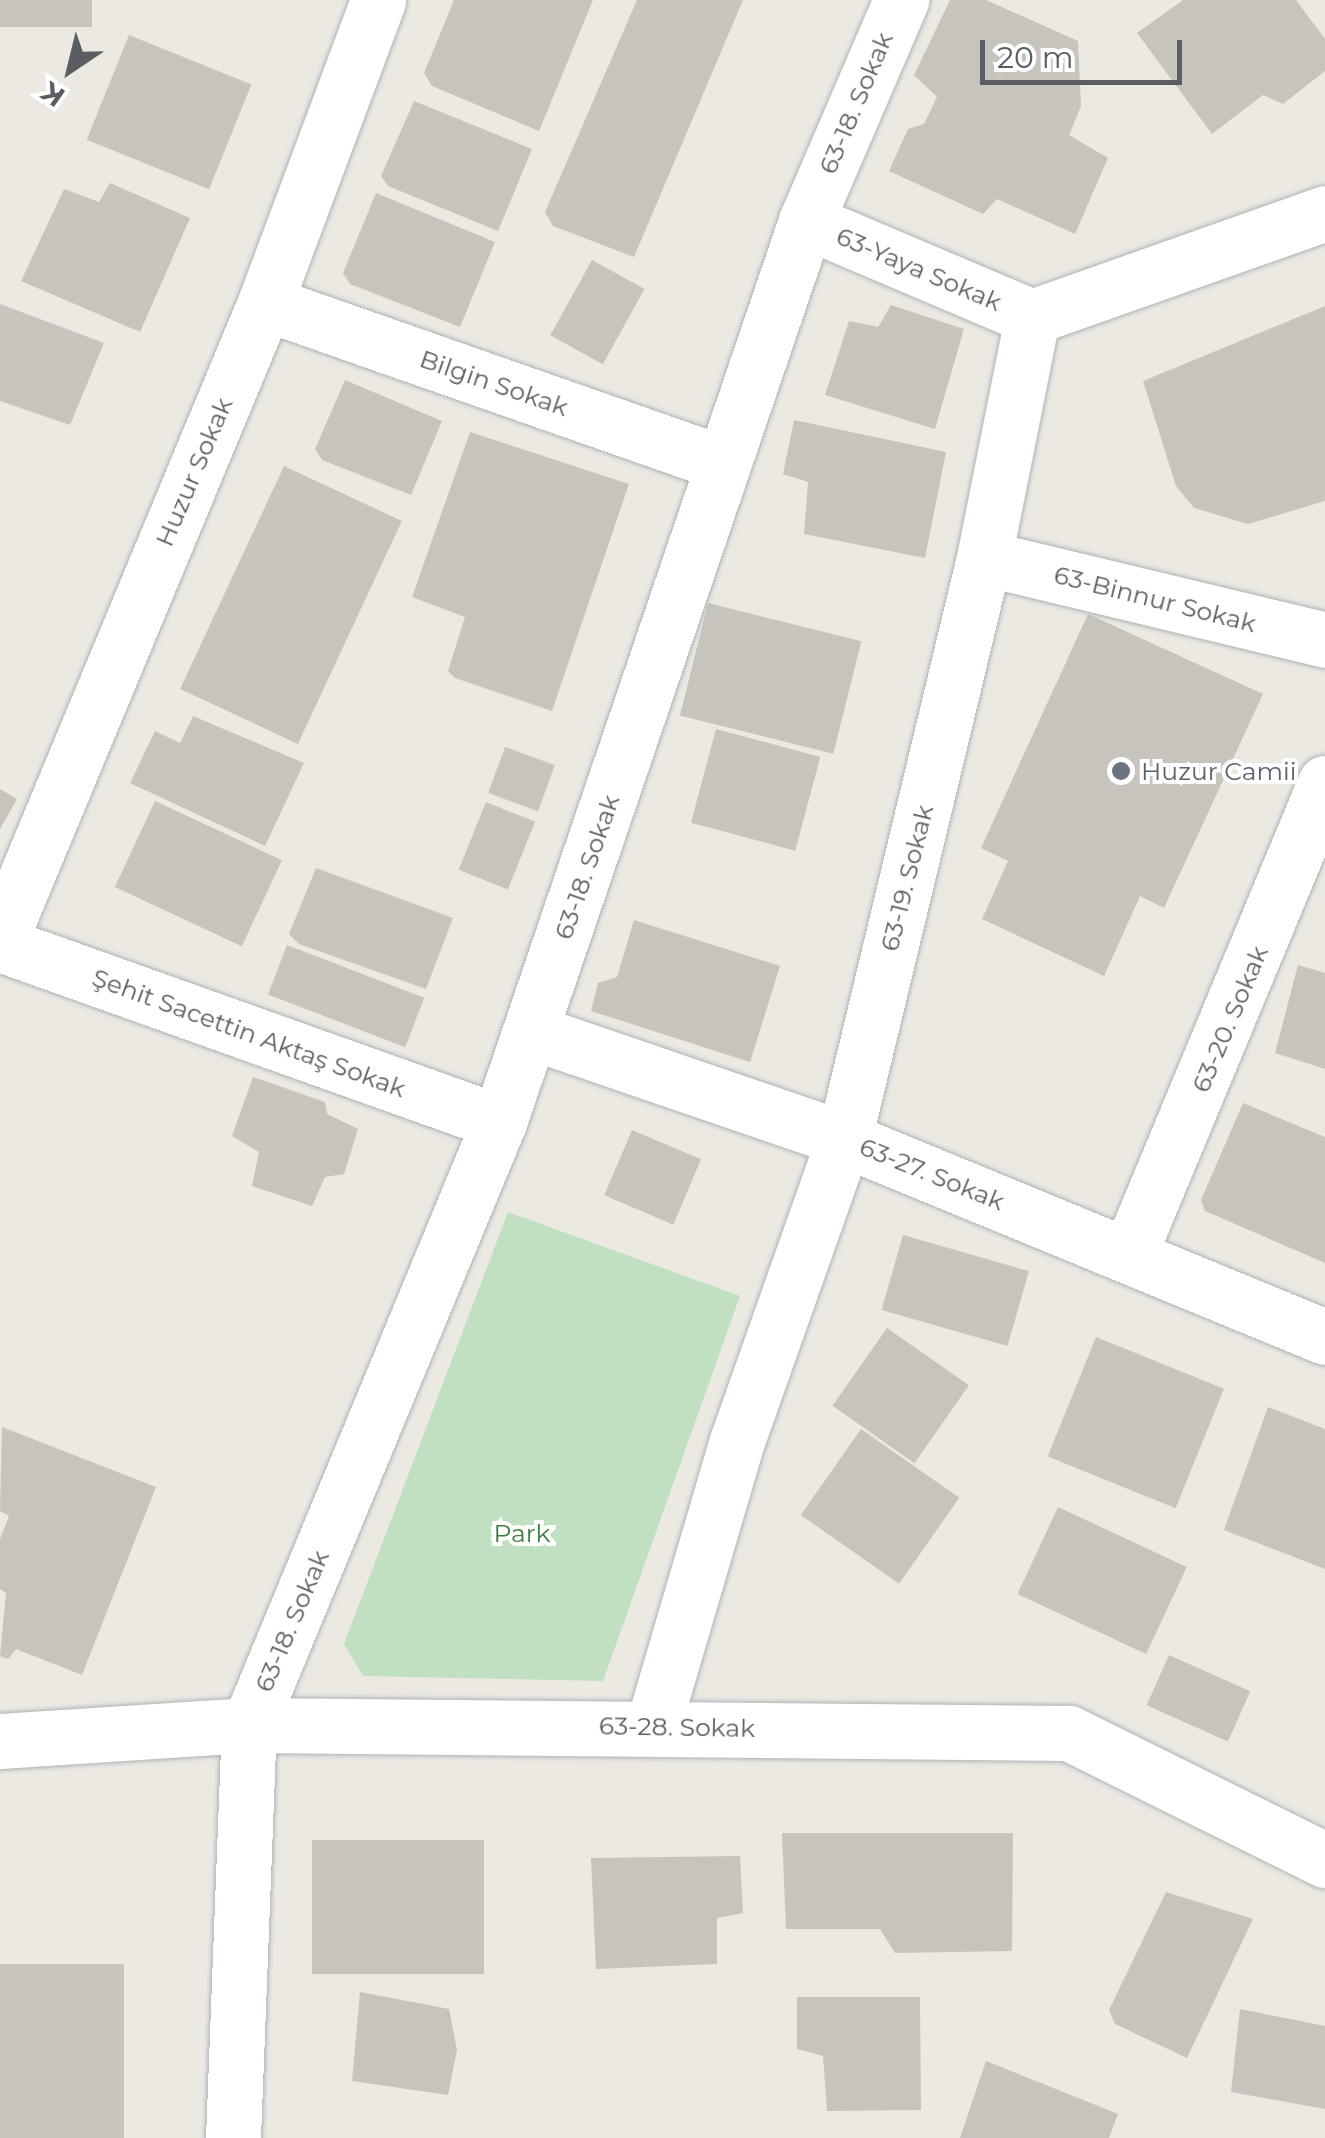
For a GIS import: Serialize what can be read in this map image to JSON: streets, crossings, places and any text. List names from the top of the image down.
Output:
{
  "streets": {
    "street": [
      "63-18. Sokak",
      "63-Yaya Sokak",
      "Bilgin Sokak",
      "Huzur Sokak",
      "63-Binnur Sokak",
      "63-19. Sokak",
      "63-20. Sokak",
      "Şehit Sacettin Aktaş Sokak",
      "63-27. Sokak",
      "63-28. Sokak"
    ]
  },
  "crossings": [
    ["63-18. Sokak", "63-Yaya Sokak"],
    ["63-18. Sokak", "Bilgin Sokak"],
    ["63-18. Sokak", "Şehit Sacettin Aktaş Sokak"],
    ["63-18. Sokak", "63-27. Sokak"],
    ["63-18. Sokak", "63-28. Sokak"],
    ["63-Yaya Sokak", "63-19. Sokak"],
    ["Bilgin Sokak", "Huzur Sokak"],
    ["Huzur Sokak", "Şehit Sacettin Aktaş Sokak"],
    ["63-Binnur Sokak", "63-19. Sokak"],
    ["63-19. Sokak", "63-27. Sokak"],
    ["63-19. Sokak", "63-28. Sokak"],
    ["63-20. Sokak", "63-27. Sokak"]
  ],
  "parks": ["Park"],
  "places": ["Huzur Camii"],
  "scale_bar": "20 m",
  "north": "bottom left"
}
